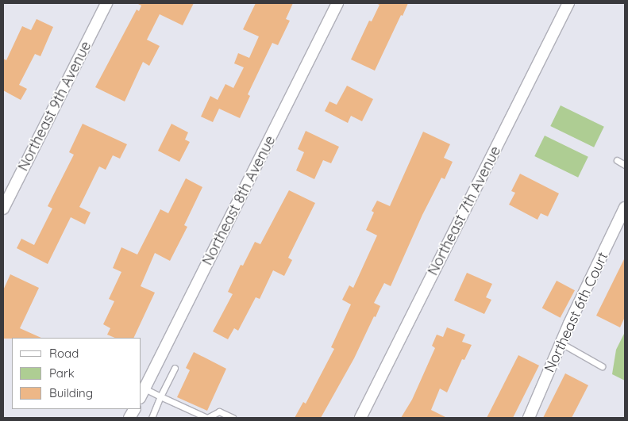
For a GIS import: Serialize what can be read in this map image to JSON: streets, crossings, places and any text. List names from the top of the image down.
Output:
{
  "streets": {
    "street": [
      "Northeast 9th Avenue",
      "Northeast 8th Avenue",
      "Northeast 7th Avenue",
      "Northeast 6th Court"
    ]
  },
  "legend": ["Road", "Park", "Building"]
}
